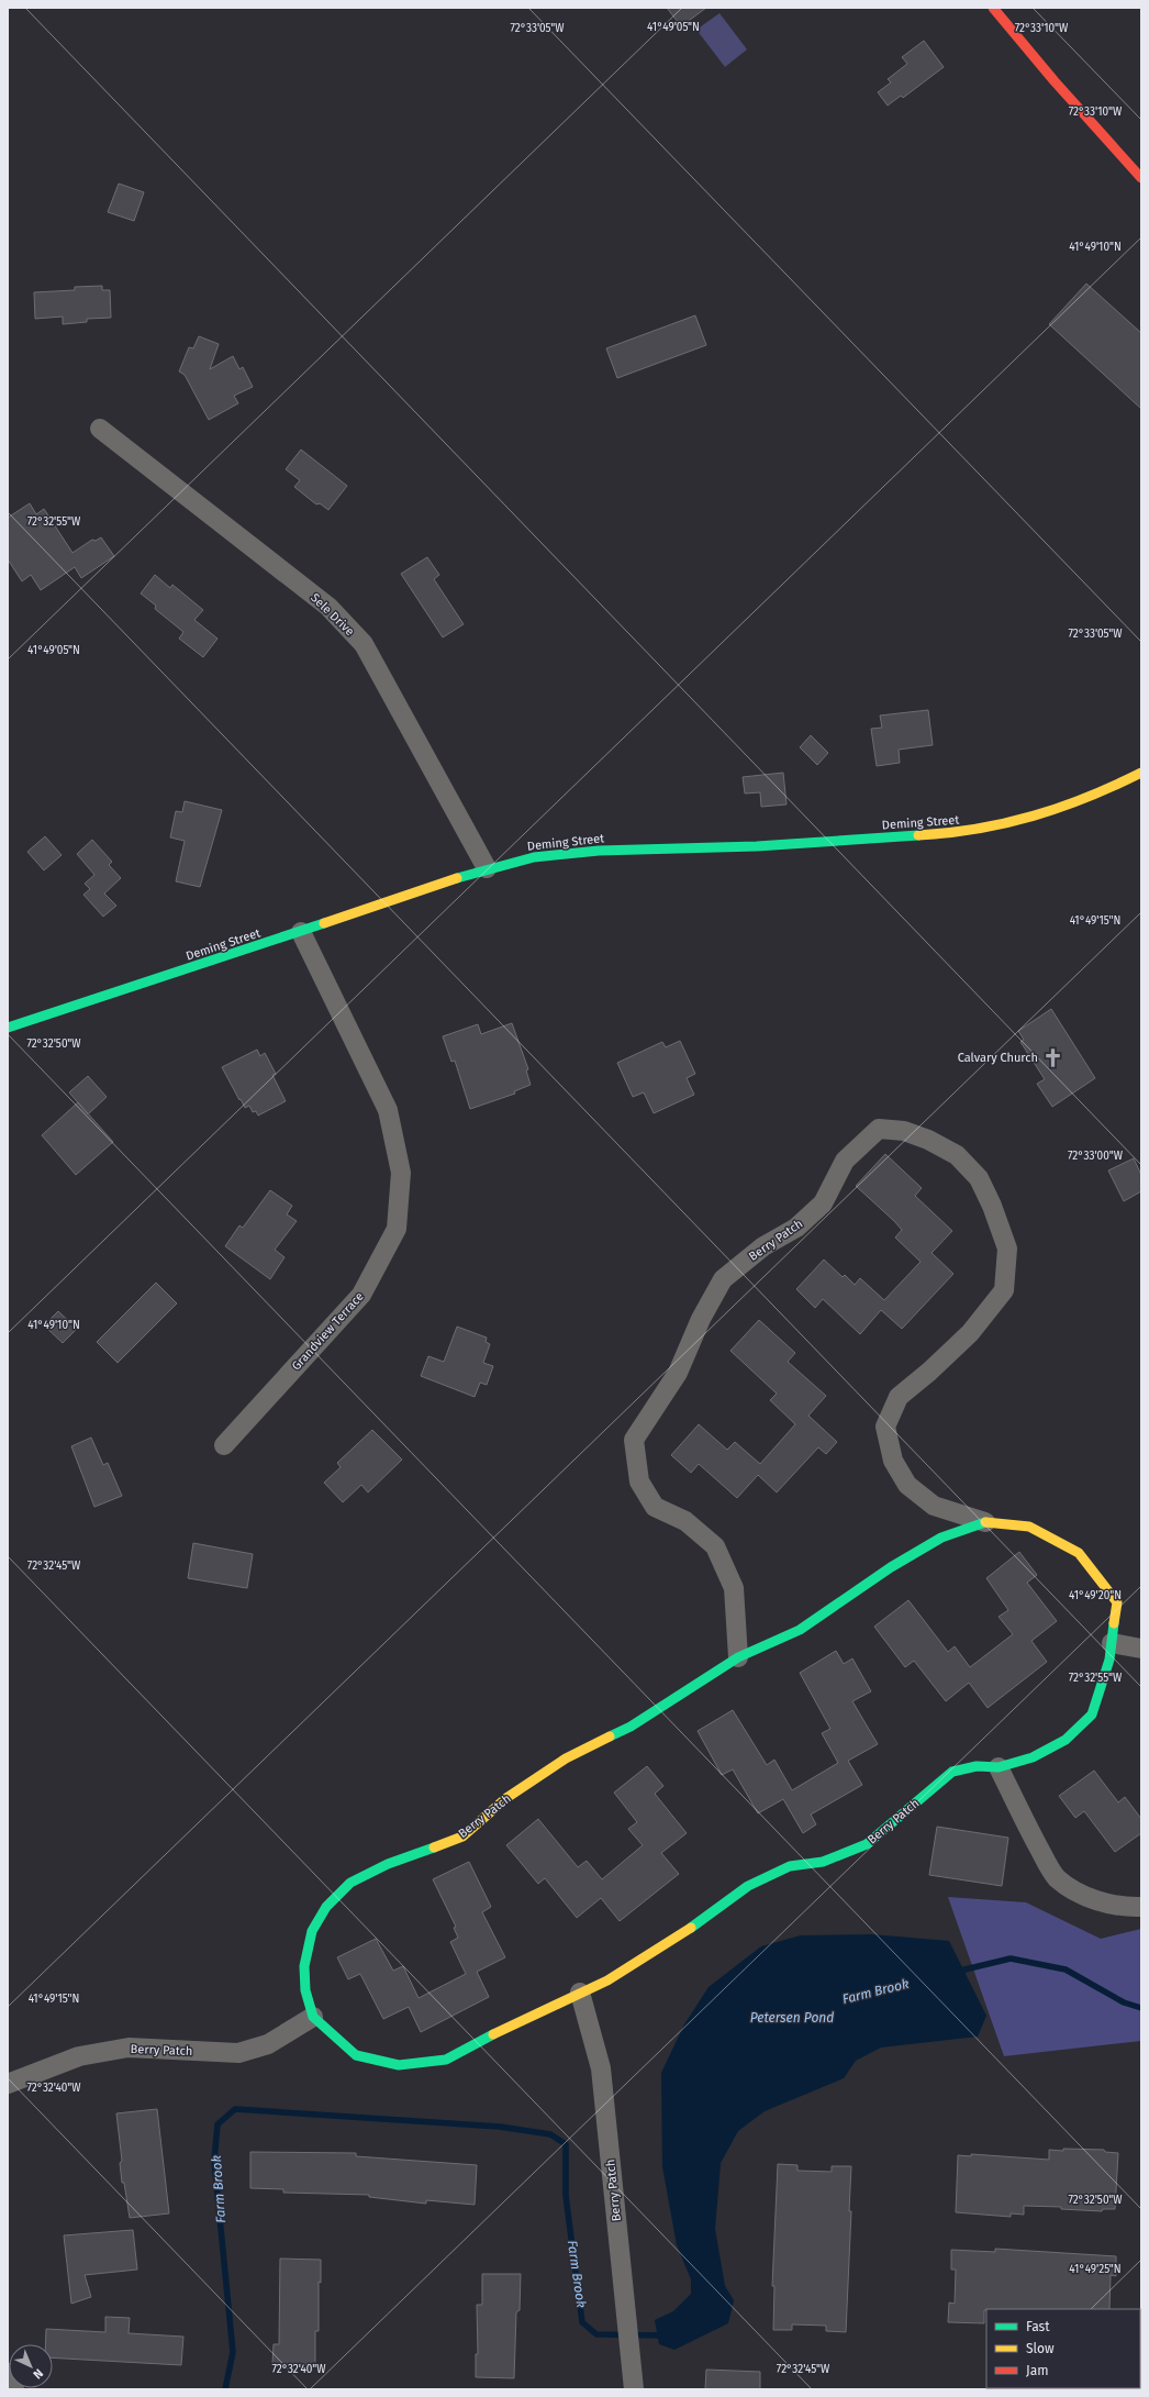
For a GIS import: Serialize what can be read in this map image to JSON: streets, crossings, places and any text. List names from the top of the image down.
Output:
{
  "streets": {
    "street": [
      "Sele Drive",
      "Deming Street",
      "Berry Patch",
      "Grandview Terrace"
    ]
  },
  "crossings": [
    ["Sele Drive", "Deming Street"],
    ["Deming Street", "Grandview Terrace"]
  ],
  "water": ["Farm Brook", "Petersen Pond"],
  "places": {
    "church": ["Calvary Church"]
  },
  "legend": ["Fast", "Slow", "Jam"],
  "north": "bottom right",
  "coordinates": [
    "41°49'05\"N",
    "72°33'05\"W",
    "72°33'10\"W",
    "41°49'10\"N",
    "72°32'55\"W",
    "41°49'15\"N",
    "72°32'50\"W",
    "72°33'00\"W",
    "72°32'45\"W",
    "41°49'20\"N",
    "72°32'40\"W",
    "41°49'25\"N"
  ]
}
